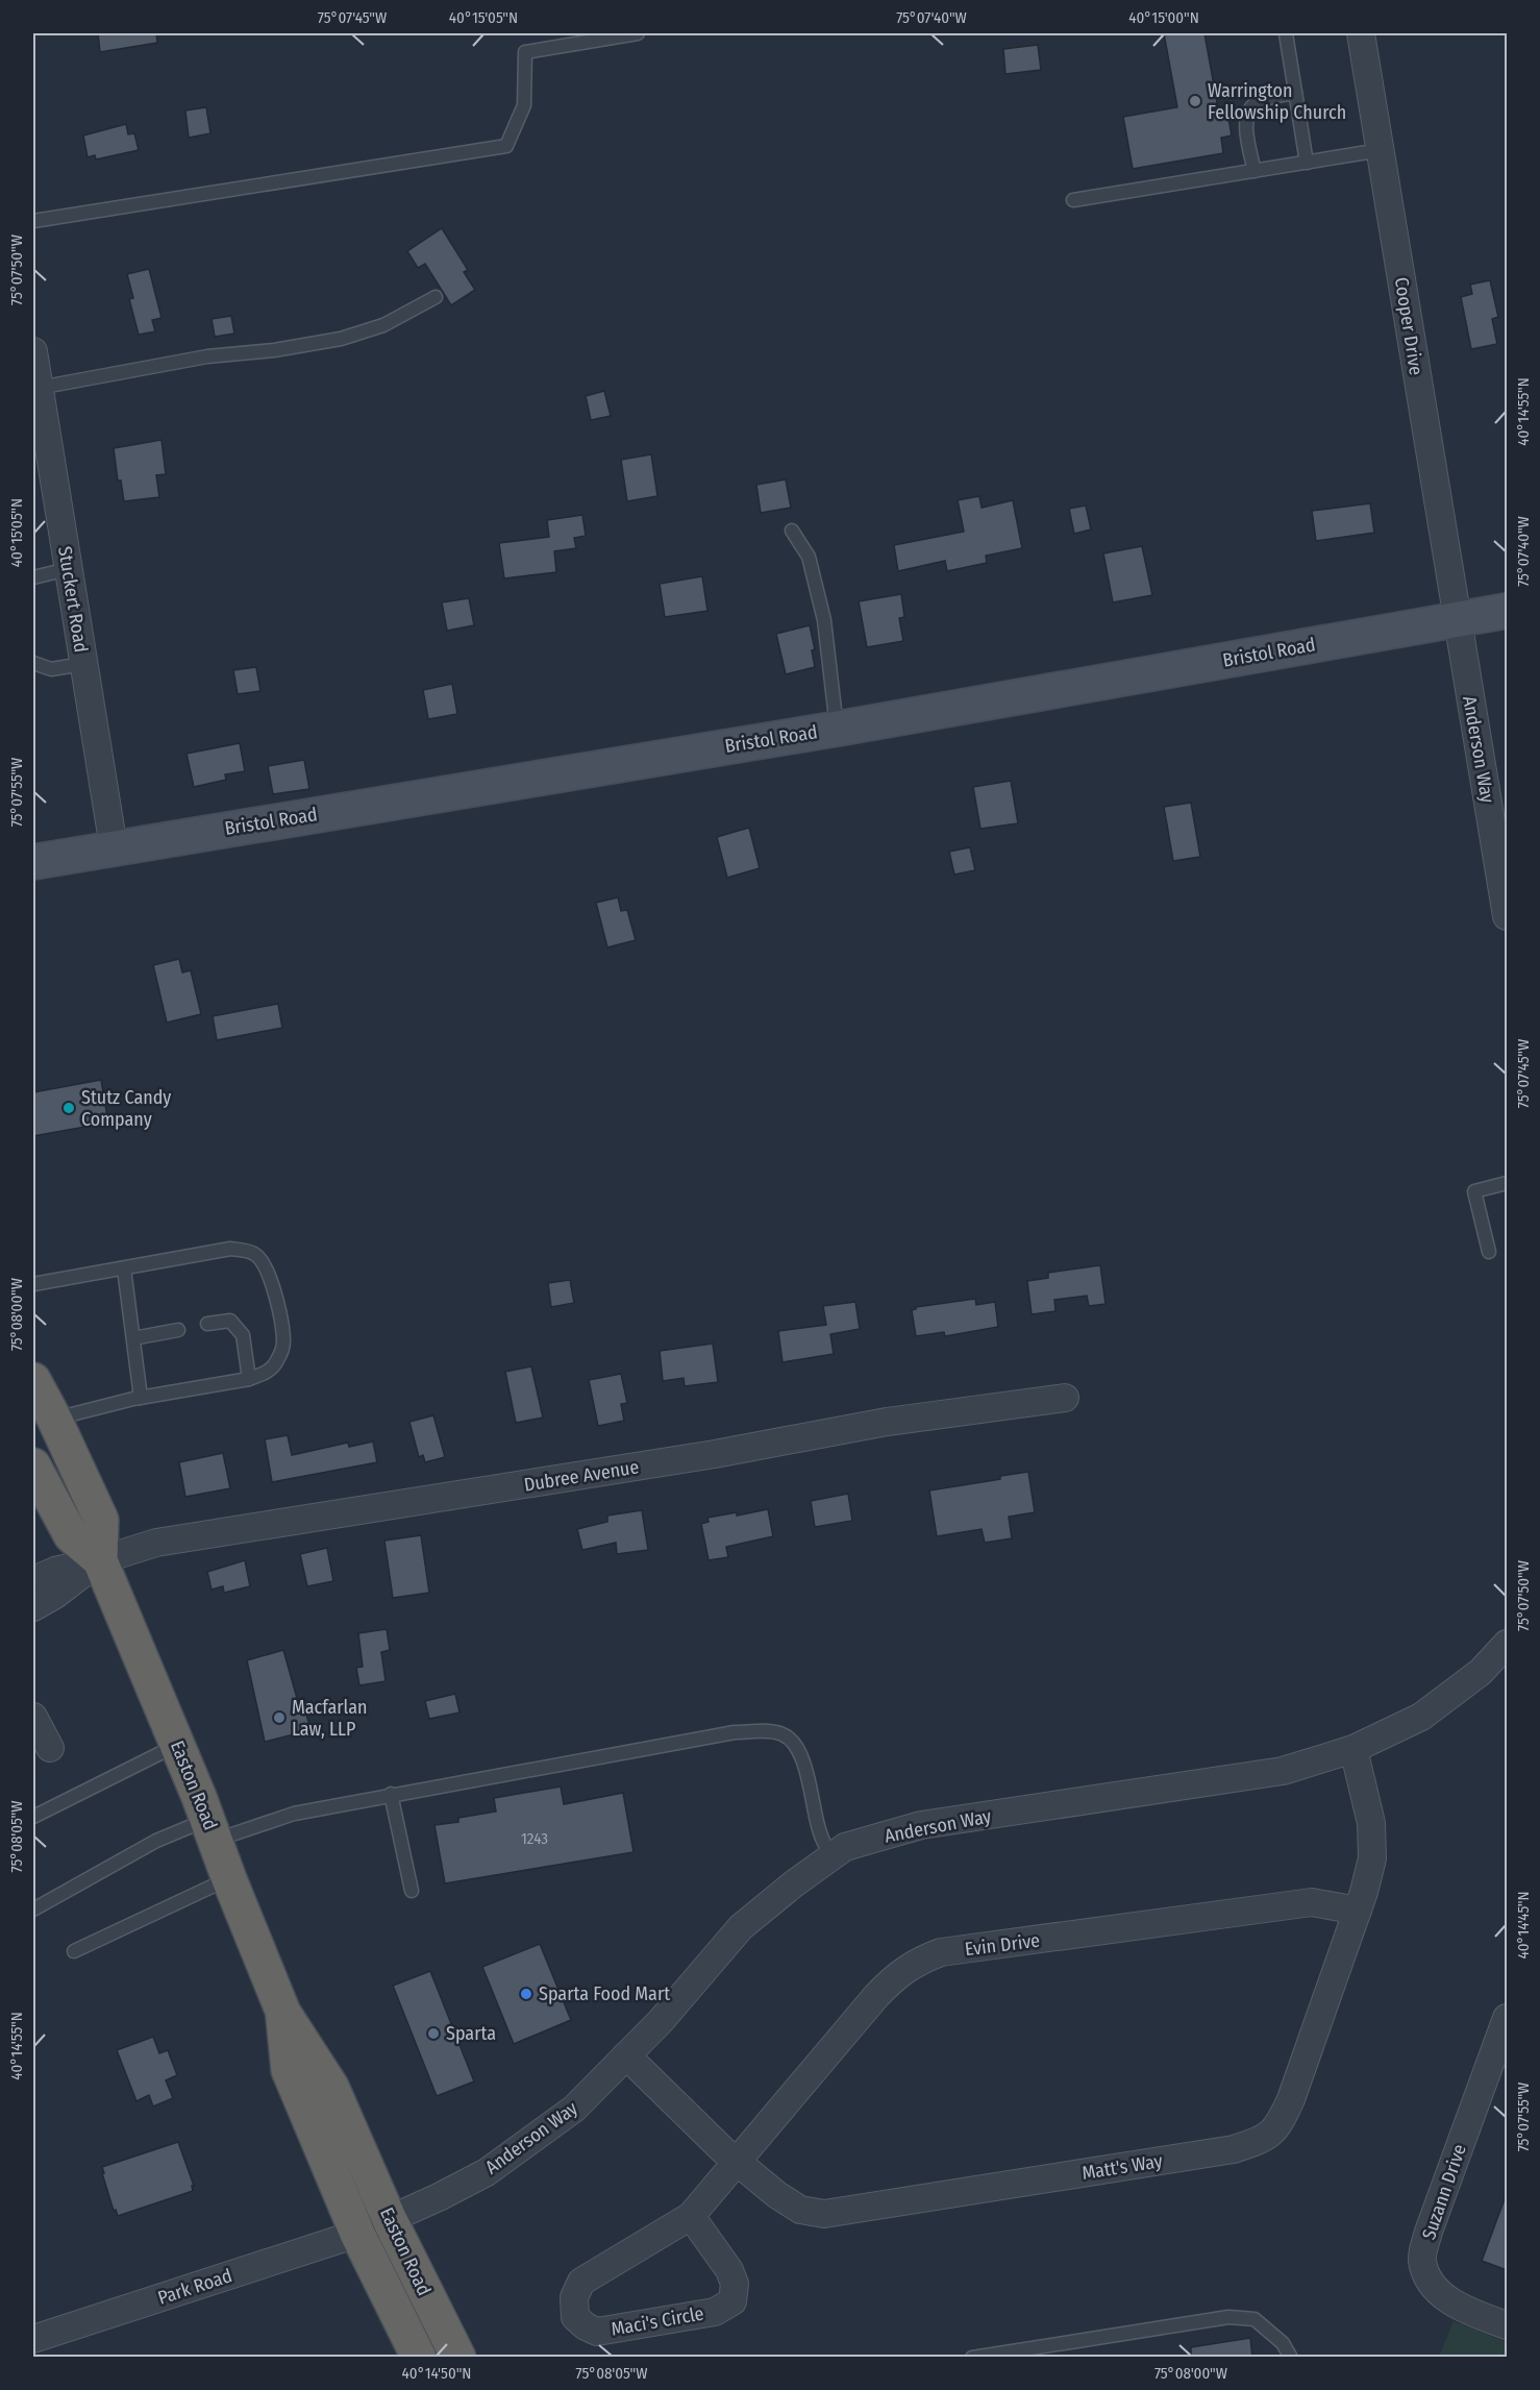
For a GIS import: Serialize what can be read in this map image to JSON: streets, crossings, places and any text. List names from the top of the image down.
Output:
{
  "streets": {
    "highway": ["Easton Road"],
    "main road": ["Bristol Road"],
    "street": [
      "Cooper Drive",
      "Stuckert Road",
      "Anderson Way",
      "Dubree Avenue",
      "Evin Drive",
      "Matt's Way",
      "Suzann Drive",
      "Park Road",
      "Maci's Circle"
    ]
  },
  "crossings": [
    ["Cooper Drive", "Bristol Road"],
    ["Cooper Drive", "Anderson Way"],
    ["Stuckert Road", "Bristol Road"],
    ["Bristol Road", "Anderson Way"],
    ["Anderson Way", "Easton Road"],
    ["Anderson Way", "Matt's Way"],
    ["Anderson Way", "Park Road"],
    ["Dubree Avenue", "Easton Road"],
    ["Easton Road", "Park Road"],
    ["Evin Drive", "Matt's Way"],
    ["Evin Drive", "Maci's Circle"],
    ["Matt's Way", "Maci's Circle"]
  ],
  "places": [
    "Warrington Fellowship Church",
    "Stutz Candy Company",
    "Macfarlan Law, LLP",
    "Sparta Food Mart",
    "Sparta"
  ],
  "house_numbers": ["1243"],
  "coordinates": [
    "75°07'45\"W",
    "40°15'05\"N",
    "75°07'40\"W",
    "40°15'00\"N",
    "75°07'50\"W",
    "40°14'55\"N",
    "75°07'55\"W",
    "75°08'00\"W",
    "75°08'05\"W",
    "40°14'45\"N",
    "40°14'50\"N"
  ]
}
